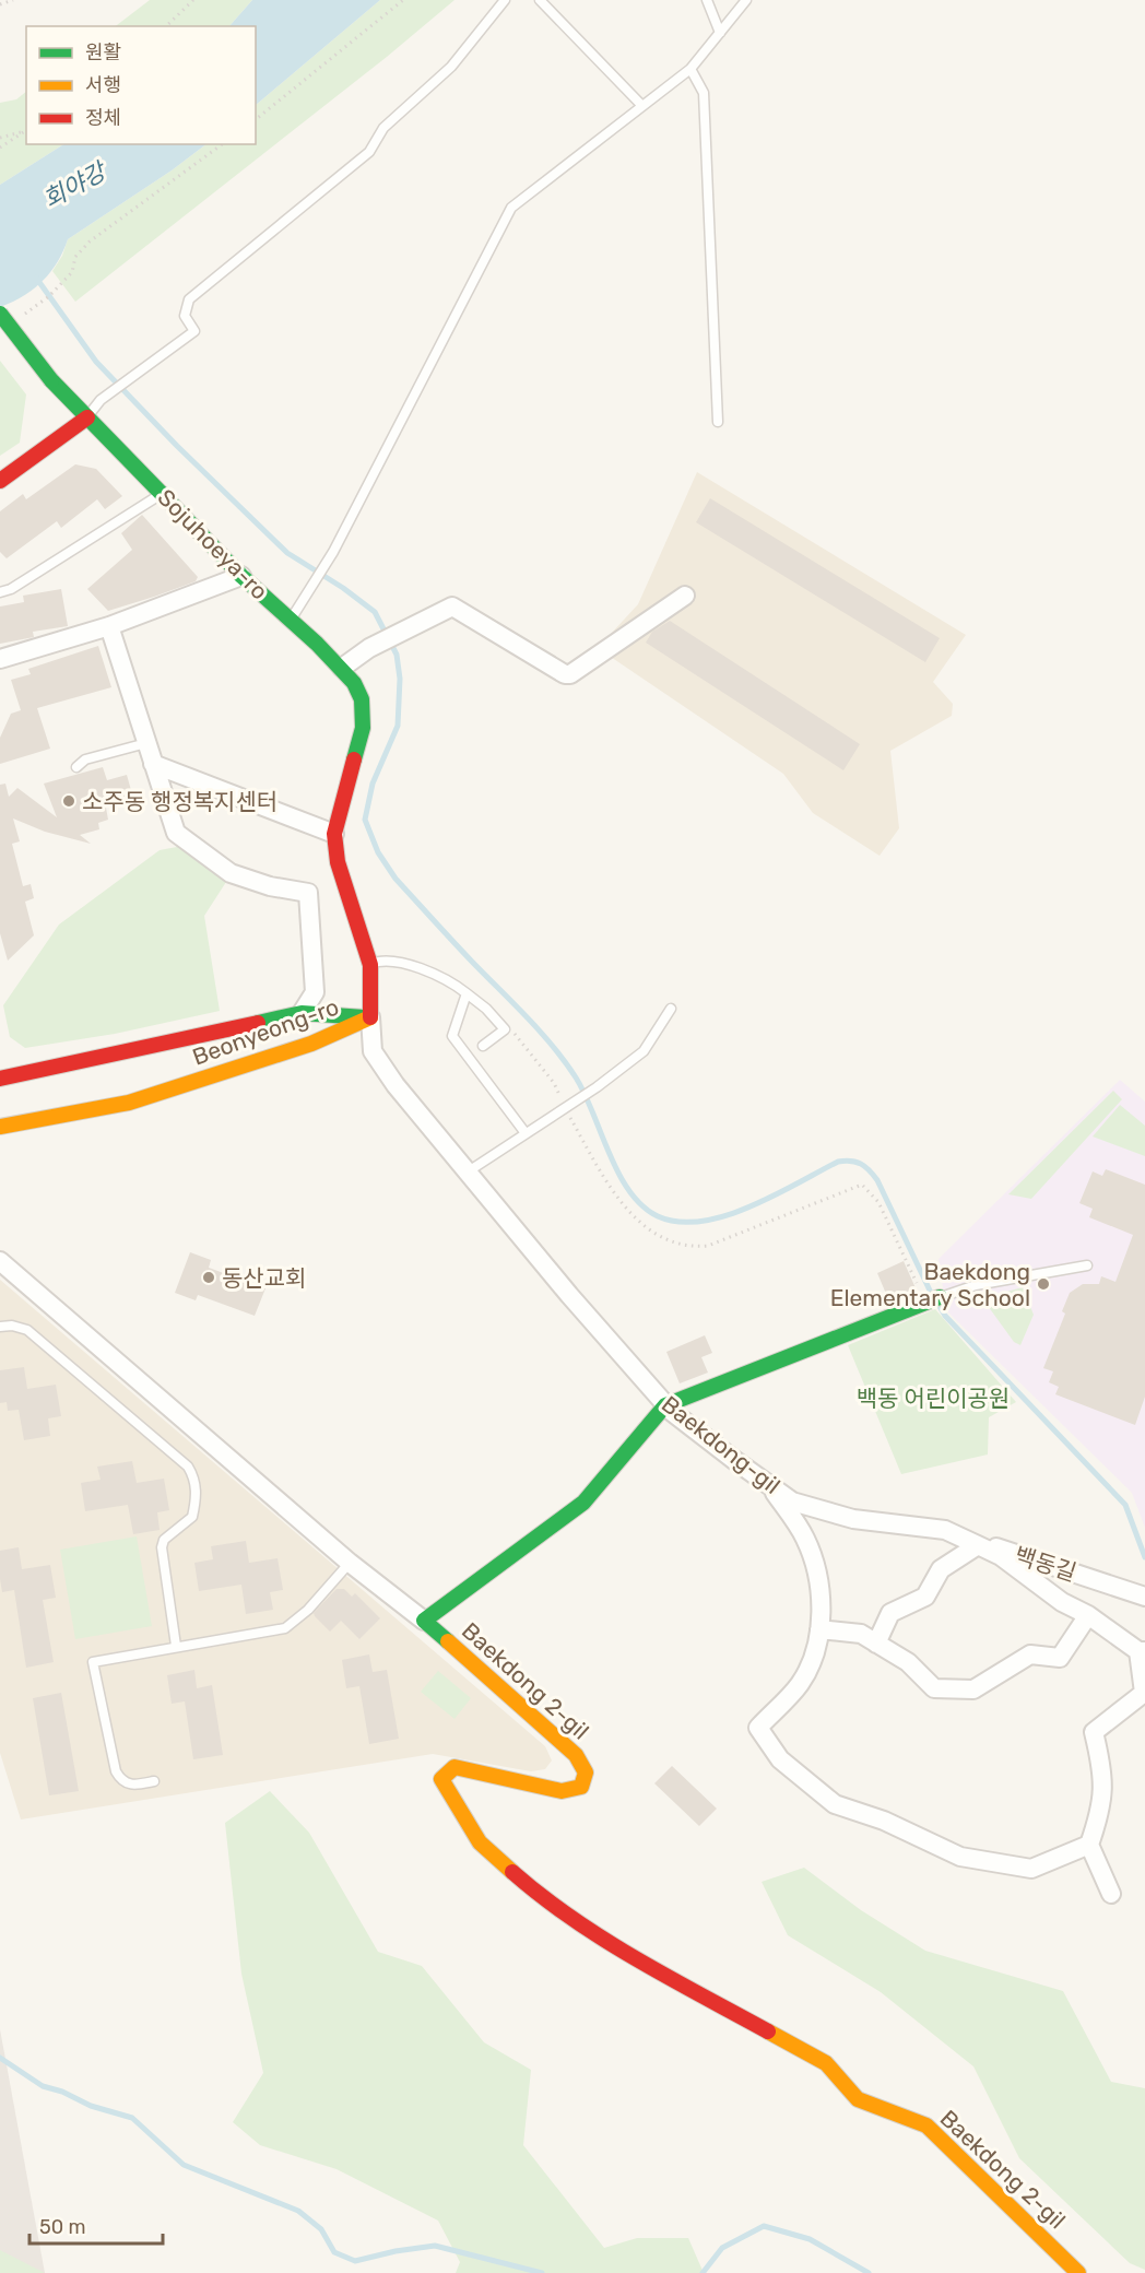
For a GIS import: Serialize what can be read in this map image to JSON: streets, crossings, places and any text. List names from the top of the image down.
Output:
{
  "streets": {
    "street": [
      "Sojuhoeya-ro",
      "Beonyeong-ro",
      "Baekdong-gil",
      "백동길",
      "Baekdong 2-gil"
    ]
  },
  "crossings": [
    ["Sojuhoeya-ro", "Beonyeong-ro"],
    ["Sojuhoeya-ro", "Baekdong-gil"],
    ["Beonyeong-ro", "Baekdong-gil"],
    ["Baekdong-gil", "백동길"],
    ["Baekdong-gil", "Baekdong 2-gil"]
  ],
  "water": ["회야강"],
  "parks": ["백동 어린이공원"],
  "places": ["소주동 행정복지센터", "동산교회", "Baekdong Elementary School"],
  "legend": ["원활", "서행", "정체"],
  "scale_bar": "50 m"
}
